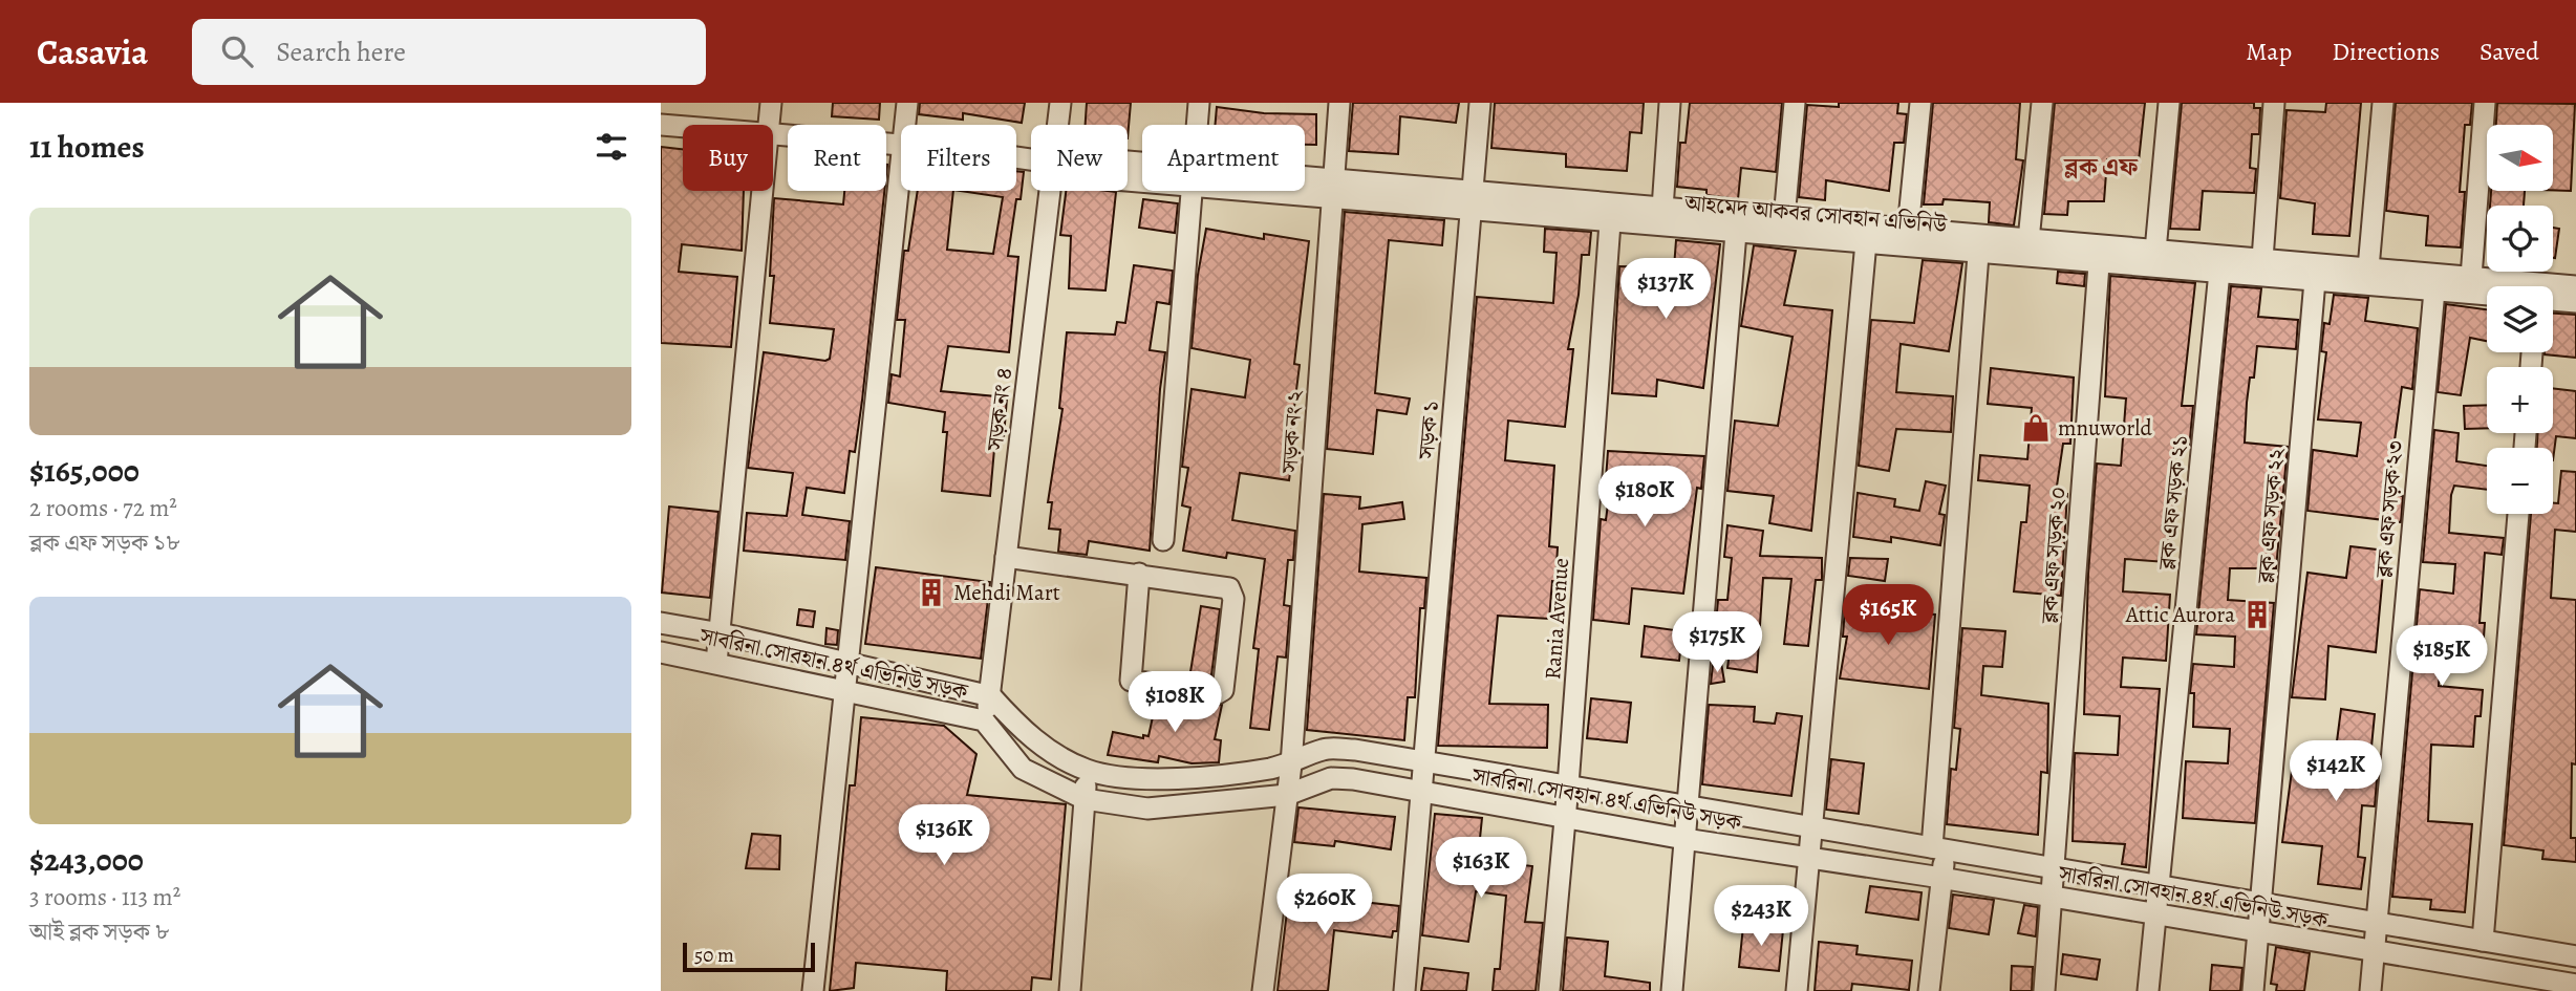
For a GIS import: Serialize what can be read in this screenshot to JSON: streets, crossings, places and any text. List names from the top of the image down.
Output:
{
  "streets": {
    "street": [
      "আহমেদ আকবর সোবহান এভিনিউ",
      "সড়ক নং ৪",
      "সড়ক ১",
      "সড়ক নং ২",
      "ব্লক এফ সড়ক ২১",
      "ব্লক এফ সড়ক ২৩",
      "ব্লক এফ সড়ক ২২",
      "ব্লক এফ সড়ক ২০",
      "Rania Avenue",
      "সাবরিনা সোবহান ৪র্থ এভিনিউ সড়ক"
    ]
  },
  "crossings": [
    ["আহমেদ আকবর সোবহান এভিনিউ", "সড়ক ১"],
    ["আহমেদ আকবর সোবহান এভিনিউ", "সড়ক নং ২"],
    ["আহমেদ আকবর সোবহান এভিনিউ", "ব্লক এফ সড়ক ২১"],
    ["আহমেদ আকবর সোবহান এভিনিউ", "ব্লক এফ সড়ক ২৩"],
    ["আহমেদ আকবর সোবহান এভিনিউ", "ব্লক এফ সড়ক ২২"],
    ["আহমেদ আকবর সোবহান এভিনিউ", "ব্লক এফ সড়ক ২০"],
    ["আহমেদ আকবর সোবহান এভিনিউ", "Rania Avenue"],
    ["সড়ক নং ৪", "সাবরিনা সোবহান ৪র্থ এভিনিউ সড়ক"],
    ["সড়ক ১", "সাবরিনা সোবহান ৪র্থ এভিনিউ সড়ক"],
    ["সড়ক নং ২", "সাবরিনা সোবহান ৪র্থ এভিনিউ সড়ক"],
    ["ব্লক এফ সড়ক ২১", "সাবরিনা সোবহান ৪র্থ এভিনিউ সড়ক"],
    ["ব্লক এফ সড়ক ২৩", "সাবরিনা সোবহান ৪র্থ এভিনিউ সড়ক"],
    ["ব্লক এফ সড়ক ২২", "সাবরিনা সোবহান ৪র্থ এভিনিউ সড়ক"],
    ["ব্লক এফ সড়ক ২০", "সাবরিনা সোবহান ৪র্থ এভিনিউ সড়ক"],
    ["Rania Avenue", "সাবরিনা সোবহান ৪র্থ এভিনিউ সড়ক"]
  ],
  "districts": ["ব্লক এফ"],
  "places": {
    "shop": ["mnuworld"],
    "building": ["Mehdi Mart", "Attic Aurora"]
  },
  "scale_bar": "50 m",
  "north": "right",
  "page": {
    "header": "Casavia",
    "search": "Search here",
    "nav": ["Map", "Directions", "Saved"],
    "heading": "11 homes",
    "map_buttons": ["+", "−"],
    "chip": [
      "Buy",
      "Rent",
      "Filters",
      "New",
      "Apartment"
    ],
    "list": [
      {
        "name": "$165,000",
        "note": "2 rooms · 72 m² · ব্লক এফ সড়ক ১৮"
      },
      {
        "name": "$243,000",
        "note": "3 rooms · 113 m² · আই ব্লক সড়ক ৮"
      }
    ],
    "price": [
      "$137K",
      "$180K",
      "$165K",
      "$175K",
      "$185K",
      "$108K",
      "$142K",
      "$136K",
      "$163K",
      "$260K",
      "$243K"
    ],
    "scale": "50 m"
  }
}
